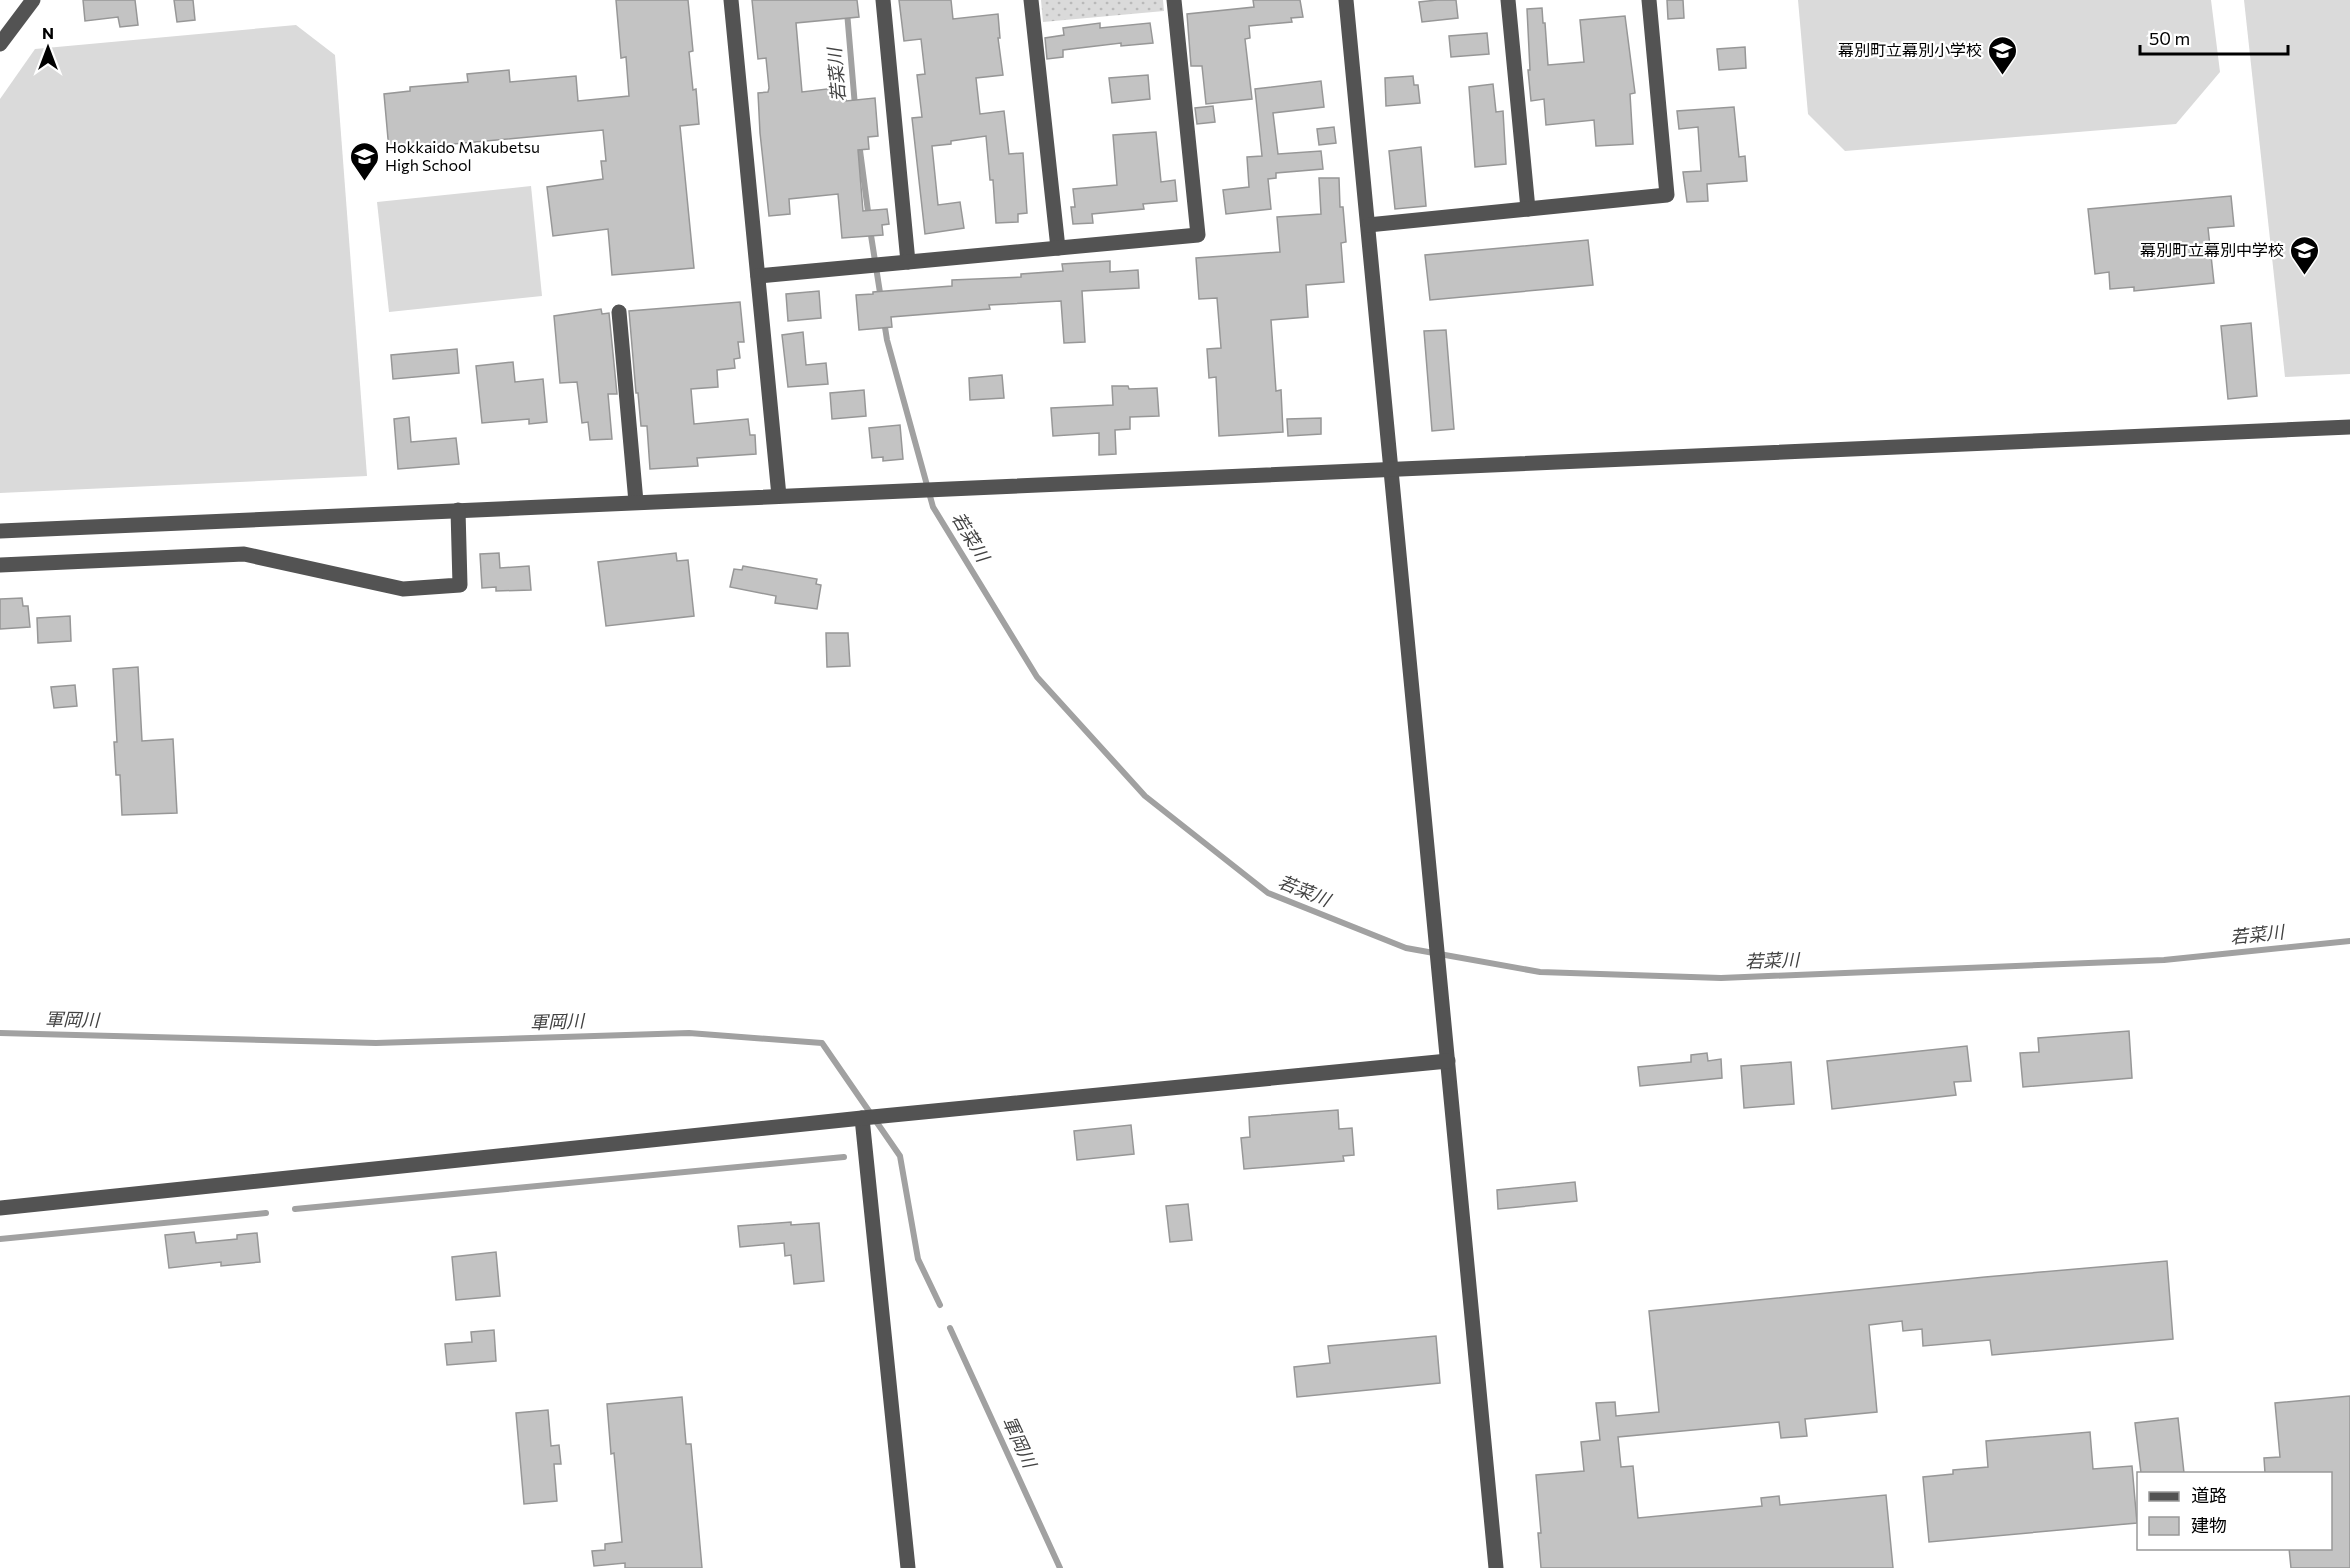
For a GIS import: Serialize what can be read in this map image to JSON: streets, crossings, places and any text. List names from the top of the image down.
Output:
{
  "water": ["若菜川", "軍岡川"],
  "places": {
    "school or university": ["幕別町立幕別小学校", "Hokkaido Makubetsu High School", "幕別町立幕別中学校"]
  },
  "legend": ["道路", "建物"],
  "scale_bar": "50 m",
  "north": "top"
}
